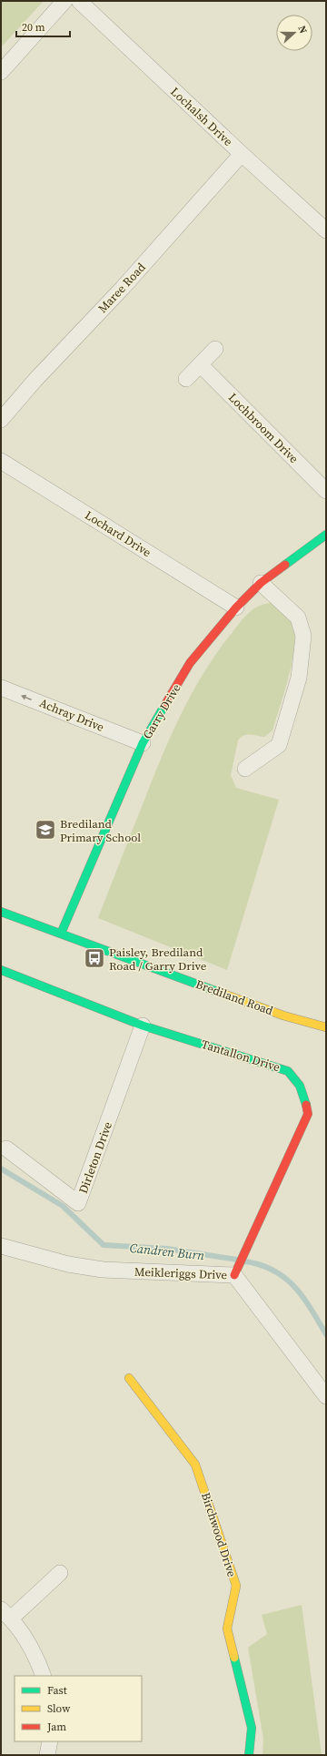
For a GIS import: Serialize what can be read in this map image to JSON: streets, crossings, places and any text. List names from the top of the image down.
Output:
{
  "streets": {
    "street": [
      "Lochalsh Drive",
      "Maree Road",
      "Lochbroom Drive",
      "Lochard Drive",
      "Garry Drive",
      "Achray Drive",
      "Brediland Road",
      "Tantallon Drive",
      "Dirleton Drive",
      "Meikleriggs Drive",
      "Birchwood Drive"
    ]
  },
  "crossings": [
    ["Lochalsh Drive", "Maree Road"],
    ["Lochard Drive", "Garry Drive"],
    ["Garry Drive", "Achray Drive"],
    ["Garry Drive", "Brediland Road"],
    ["Tantallon Drive", "Dirleton Drive"],
    ["Tantallon Drive", "Meikleriggs Drive"]
  ],
  "one_way": ["Achray Drive"],
  "water": ["Candren Burn"],
  "places": {
    "school or university": ["Brediland Primary School"],
    "bus stop": ["Paisley, Brediland Road / Garry Drive"]
  },
  "legend": ["Fast", "Slow", "Jam"],
  "scale_bar": "20 m",
  "north": "right"
}
